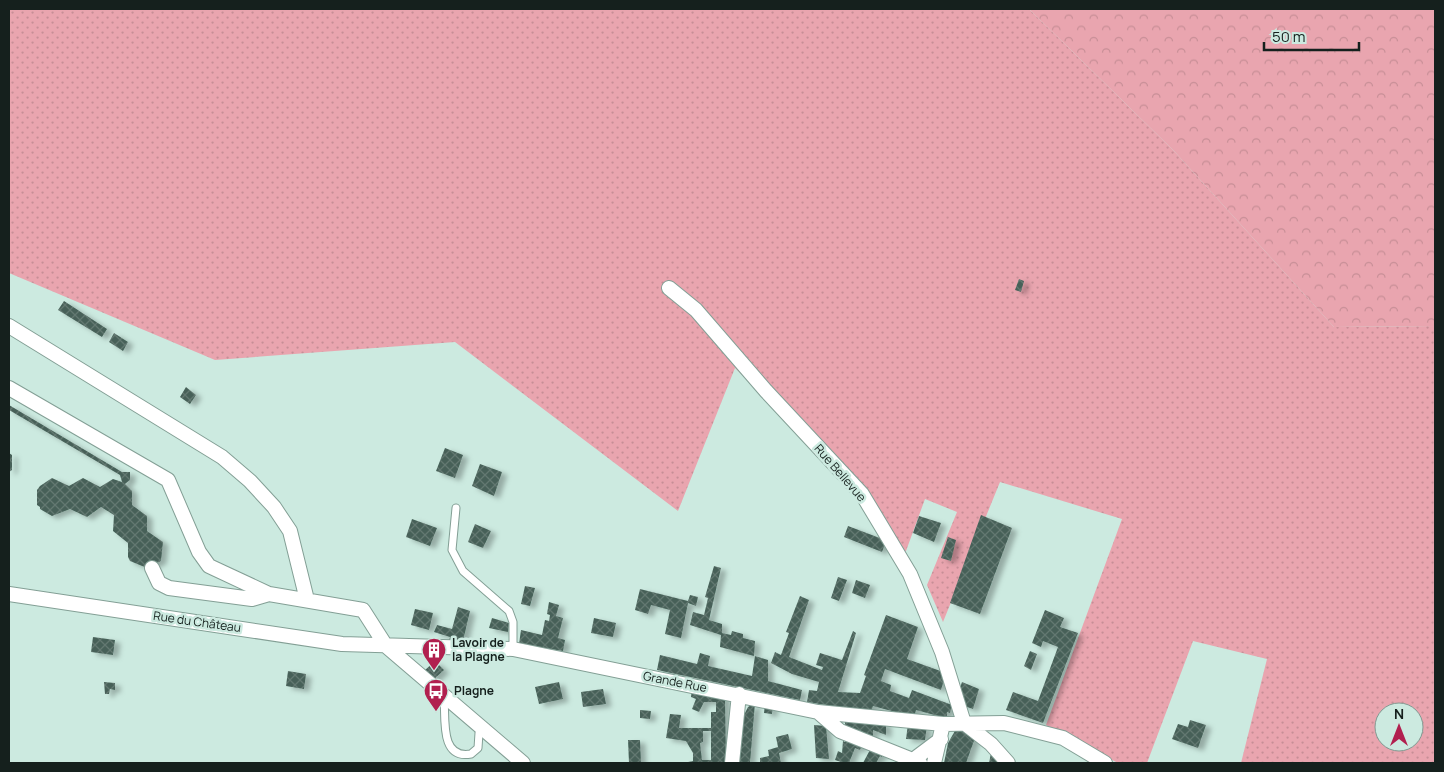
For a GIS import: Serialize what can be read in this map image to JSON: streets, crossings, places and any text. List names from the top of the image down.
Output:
{
  "streets": {
    "street": ["Rue Bellevue", "Rue du Château", "Grande Rue"]
  },
  "crossings": [
    ["Rue Bellevue", "Grande Rue"],
    ["Rue du Château", "Grande Rue"]
  ],
  "places": {
    "building": ["Lavoir de la Plagne"],
    "bus stop": ["Plagne"]
  },
  "scale_bar": "50 m",
  "north": "top"
}
